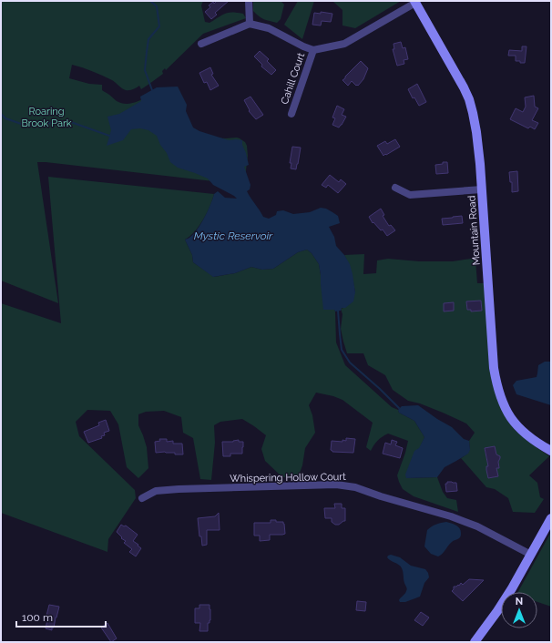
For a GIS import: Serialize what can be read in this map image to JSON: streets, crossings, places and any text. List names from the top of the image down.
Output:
{
  "streets": {
    "main road": ["Mountain Road"],
    "street": ["Cahill Court", "Whispering Hollow Court"]
  },
  "water": ["Mystic Reservoir"],
  "parks": ["Roaring Brook Park"],
  "scale_bar": "100 m",
  "north": "top"
}
